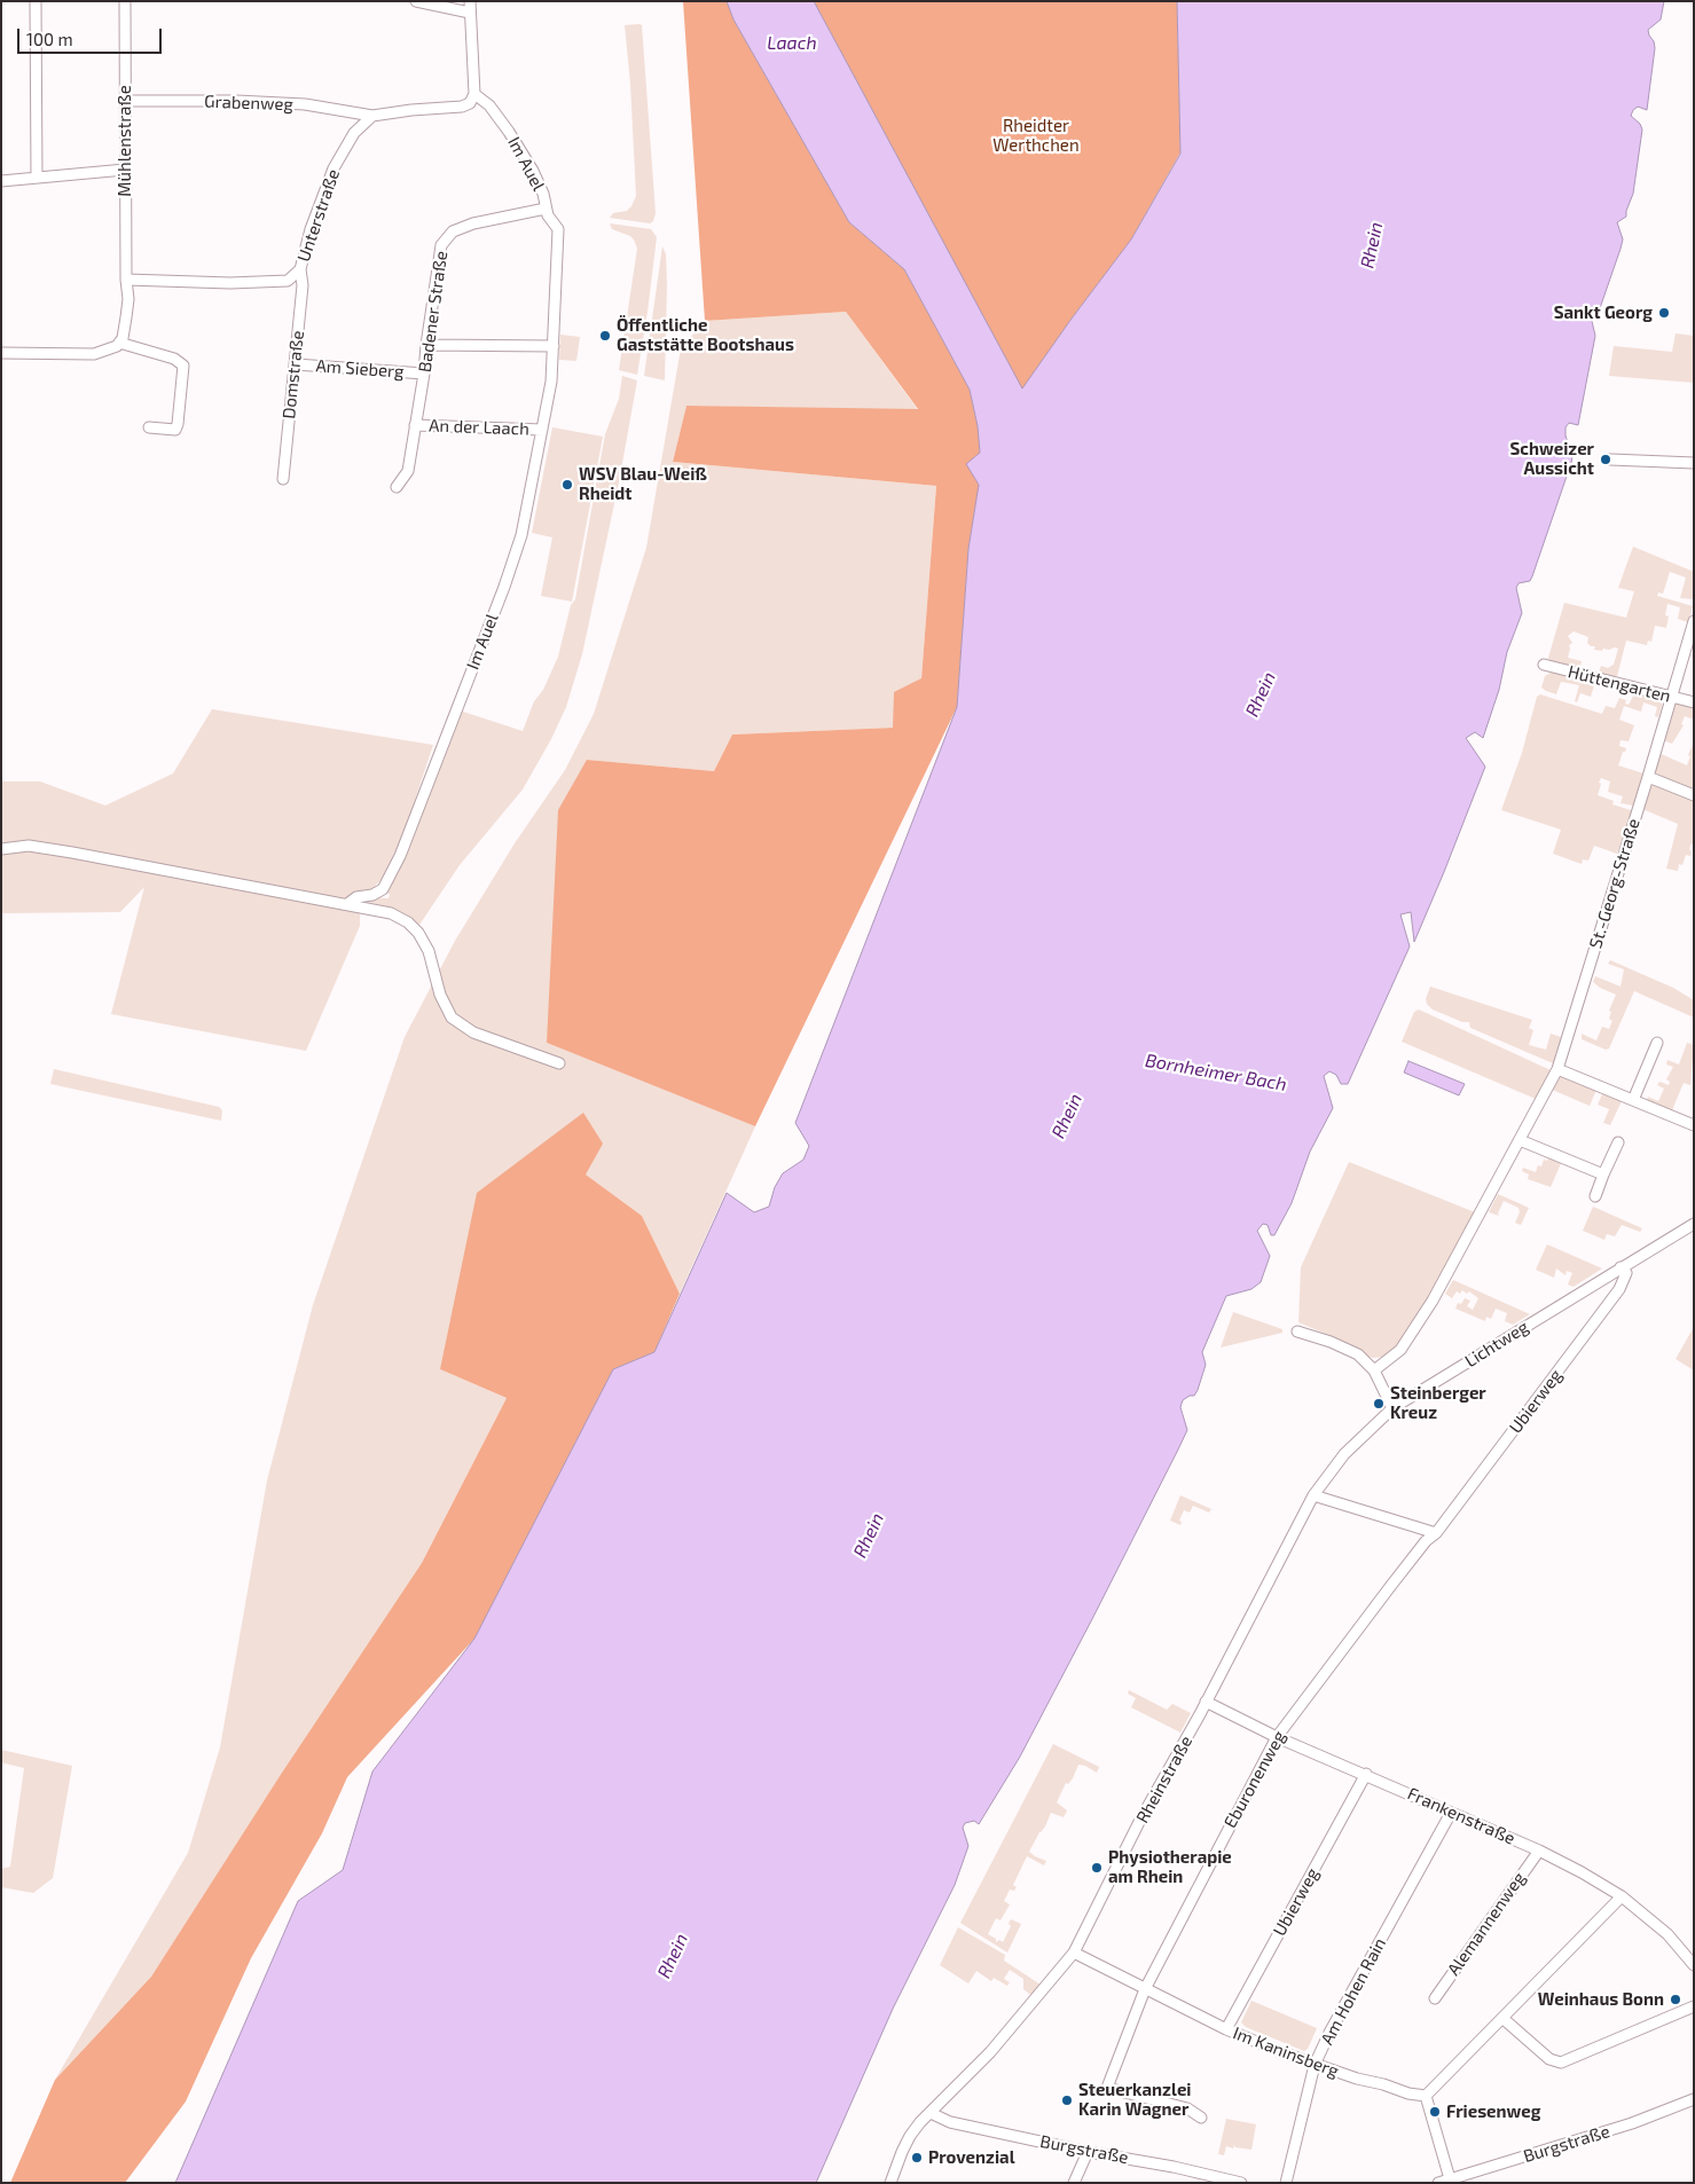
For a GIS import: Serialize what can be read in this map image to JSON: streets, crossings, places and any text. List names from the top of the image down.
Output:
{
  "streets": {
    "street": [
      "Grabenweg",
      "Mühlenstraße",
      "Im Auel",
      "Unterstraße",
      "Badener Straße",
      "Am Sieberg",
      "Domstraße",
      "An der Laach",
      "Hüttengarten",
      "St.-Georg-Straße",
      "Lichtweg",
      "Ubierweg",
      "Rheinstraße",
      "Eburonenweg",
      "Frankenstraße",
      "Alemannenweg",
      "Am Hohen Rain",
      "Im Kaninsberg",
      "Burgstraße"
    ]
  },
  "crossings": [
    ["Grabenweg", "Mühlenstraße"],
    ["Grabenweg", "Unterstraße"],
    ["Mühlenstraße", "Unterstraße"],
    ["Im Auel", "Badener Straße"],
    ["Im Auel", "An der Laach"],
    ["Unterstraße", "Domstraße"],
    ["Badener Straße", "Am Sieberg"],
    ["Badener Straße", "An der Laach"],
    ["Am Sieberg", "Domstraße"],
    ["Hüttengarten", "St.-Georg-Straße"],
    ["Lichtweg", "Ubierweg"],
    ["Lichtweg", "Rheinstraße"],
    ["Ubierweg", "Eburonenweg"],
    ["Ubierweg", "Frankenstraße"],
    ["Ubierweg", "Im Kaninsberg"],
    ["Rheinstraße", "Frankenstraße"],
    ["Rheinstraße", "Im Kaninsberg"],
    ["Rheinstraße", "Burgstraße"],
    ["Eburonenweg", "Frankenstraße"],
    ["Eburonenweg", "Im Kaninsberg"],
    ["Frankenstraße", "Alemannenweg"],
    ["Frankenstraße", "Am Hohen Rain"],
    ["Am Hohen Rain", "Im Kaninsberg"]
  ],
  "water": ["Laach", "Rhein", "Bornheimer Bach"],
  "parks": ["Rheidter Werthchen"],
  "places": [
    "Sankt Georg",
    "Öffentliche Gaststätte Bootshaus",
    "Schweizer Aussicht",
    "WSV Blau-Weiß Rheidt",
    "Steinberger Kreuz",
    "Physiotherapie am Rhein",
    "Weinhaus Bonn",
    "Steuerkanzlei Karin Wagner",
    "Friesenweg",
    "Provenzial"
  ],
  "scale_bar": "100 m"
}
